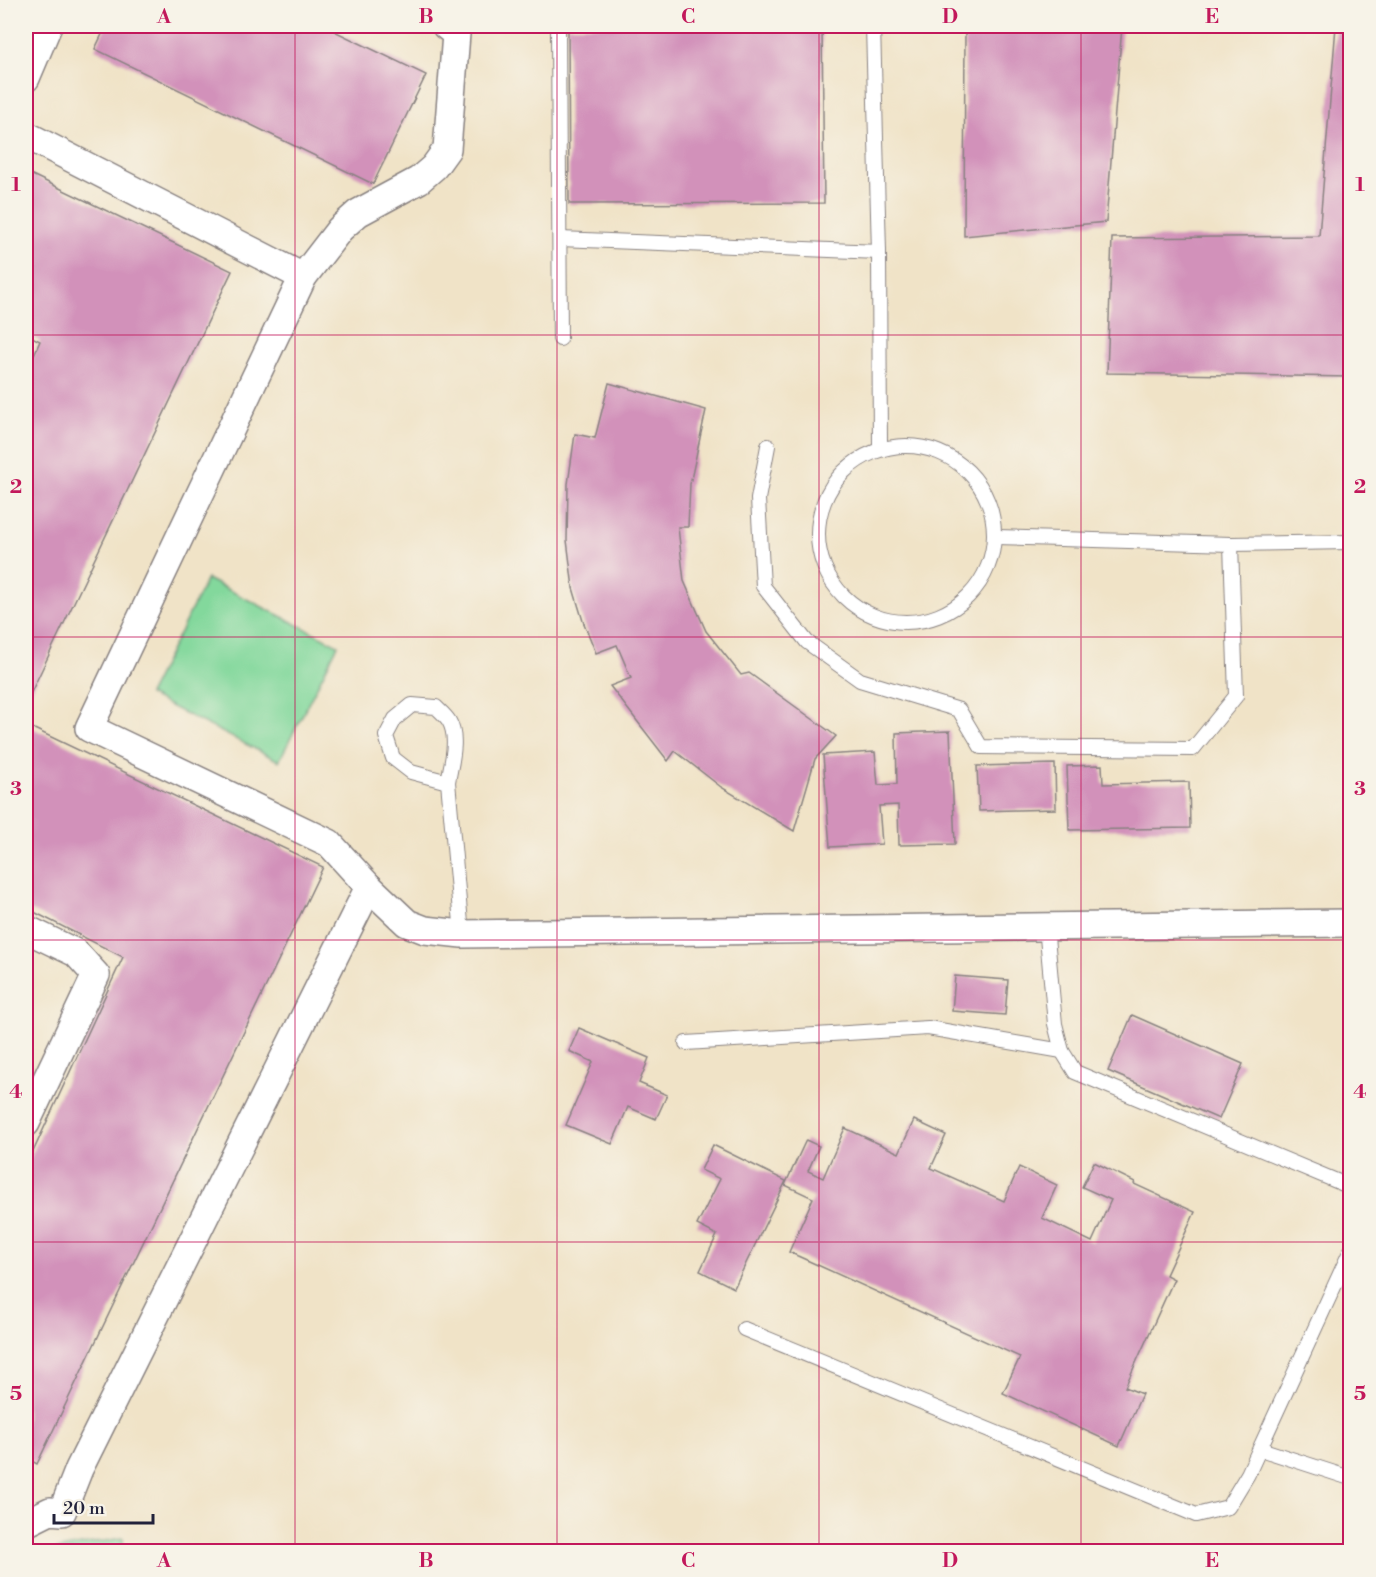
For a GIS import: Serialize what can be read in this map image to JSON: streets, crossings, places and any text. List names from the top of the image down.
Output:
{
  "scale_bar": "20 m",
  "grid": {
    "columns": [
      "A",
      "B",
      "C",
      "D",
      "E"
    ],
    "rows": [
      "1",
      "2",
      "3",
      "4",
      "5"
    ]
  }
}
